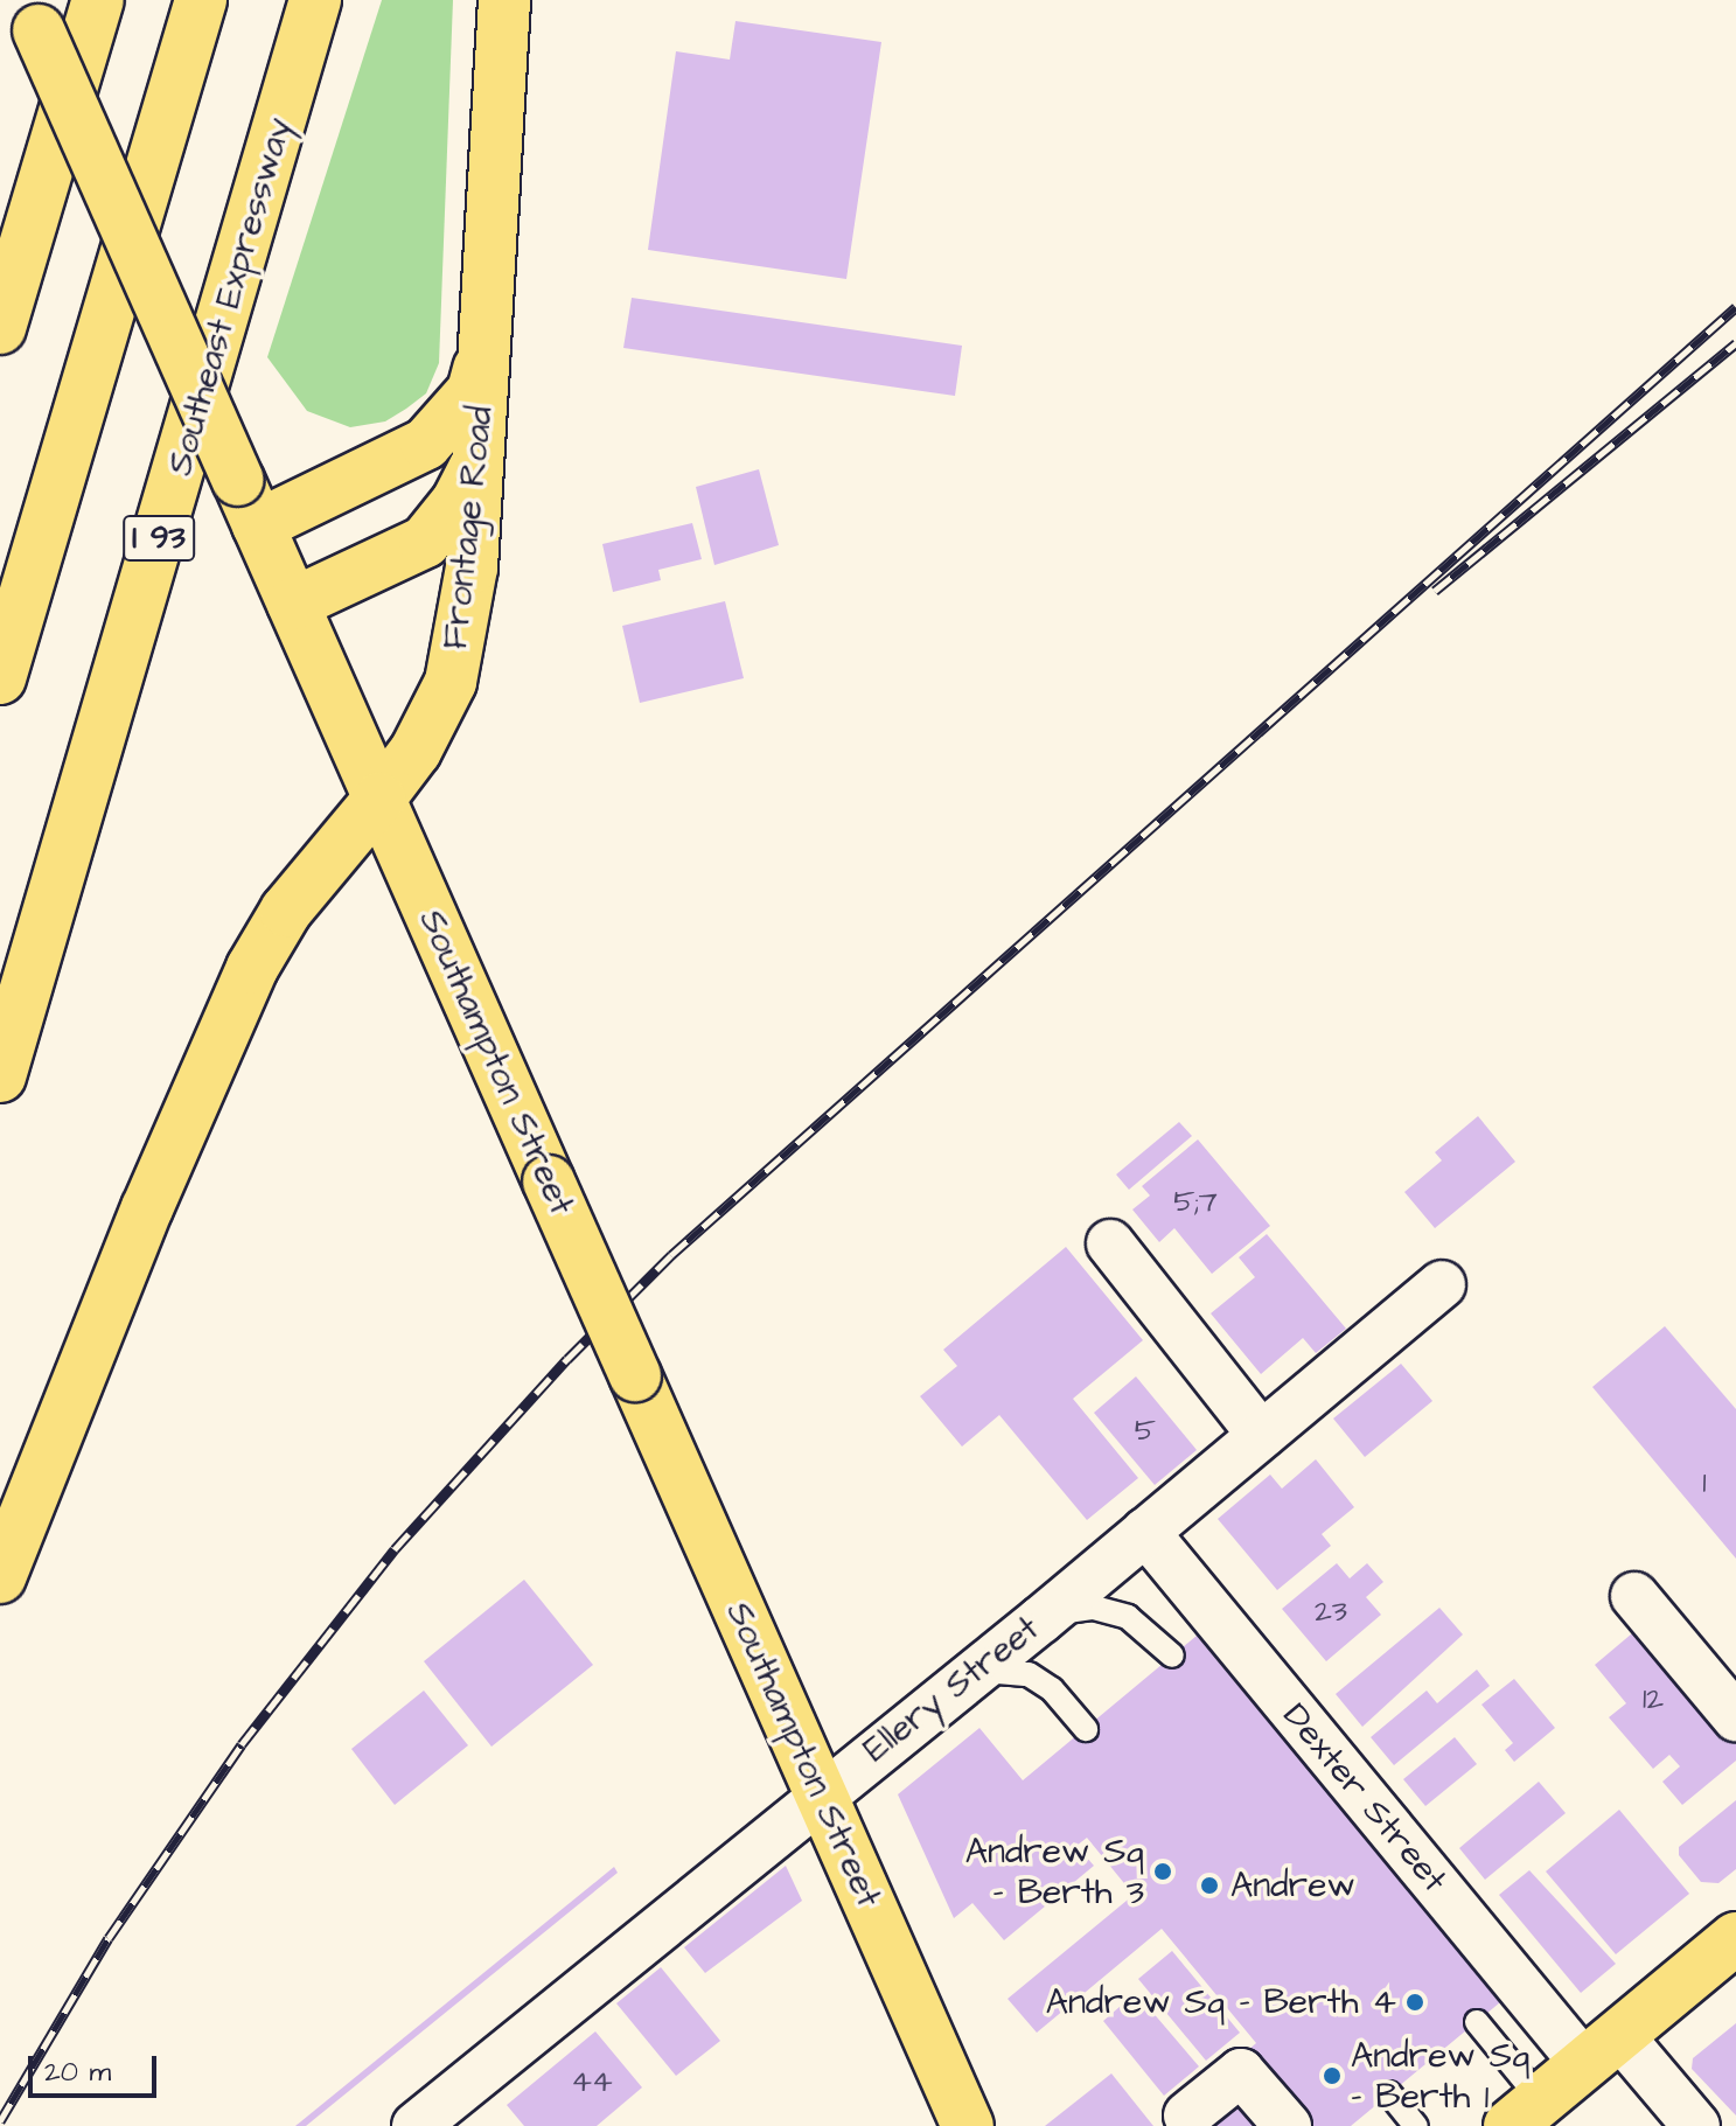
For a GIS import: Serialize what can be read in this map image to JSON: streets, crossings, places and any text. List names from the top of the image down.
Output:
{
  "streets": {
    "main road": [
      "Southeast Expressway",
      "Frontage Road",
      "I 93",
      "Southampton Street"
    ],
    "street": ["Ellery Street", "Dexter Street"]
  },
  "crossings": [
    ["Frontage Road", "Southampton Street"],
    ["Southampton Street", "Ellery Street"],
    ["Ellery Street", "Dexter Street"]
  ],
  "places": [
    "Andrew Sq - Berth 3",
    "Andrew",
    "Andrew Sq - Berth 4",
    "Andrew Sq - Berth 1"
  ],
  "house_numbers": [
    "5;7",
    "5",
    "1",
    "23",
    "12",
    "44"
  ],
  "scale_bar": "20 m"
}
